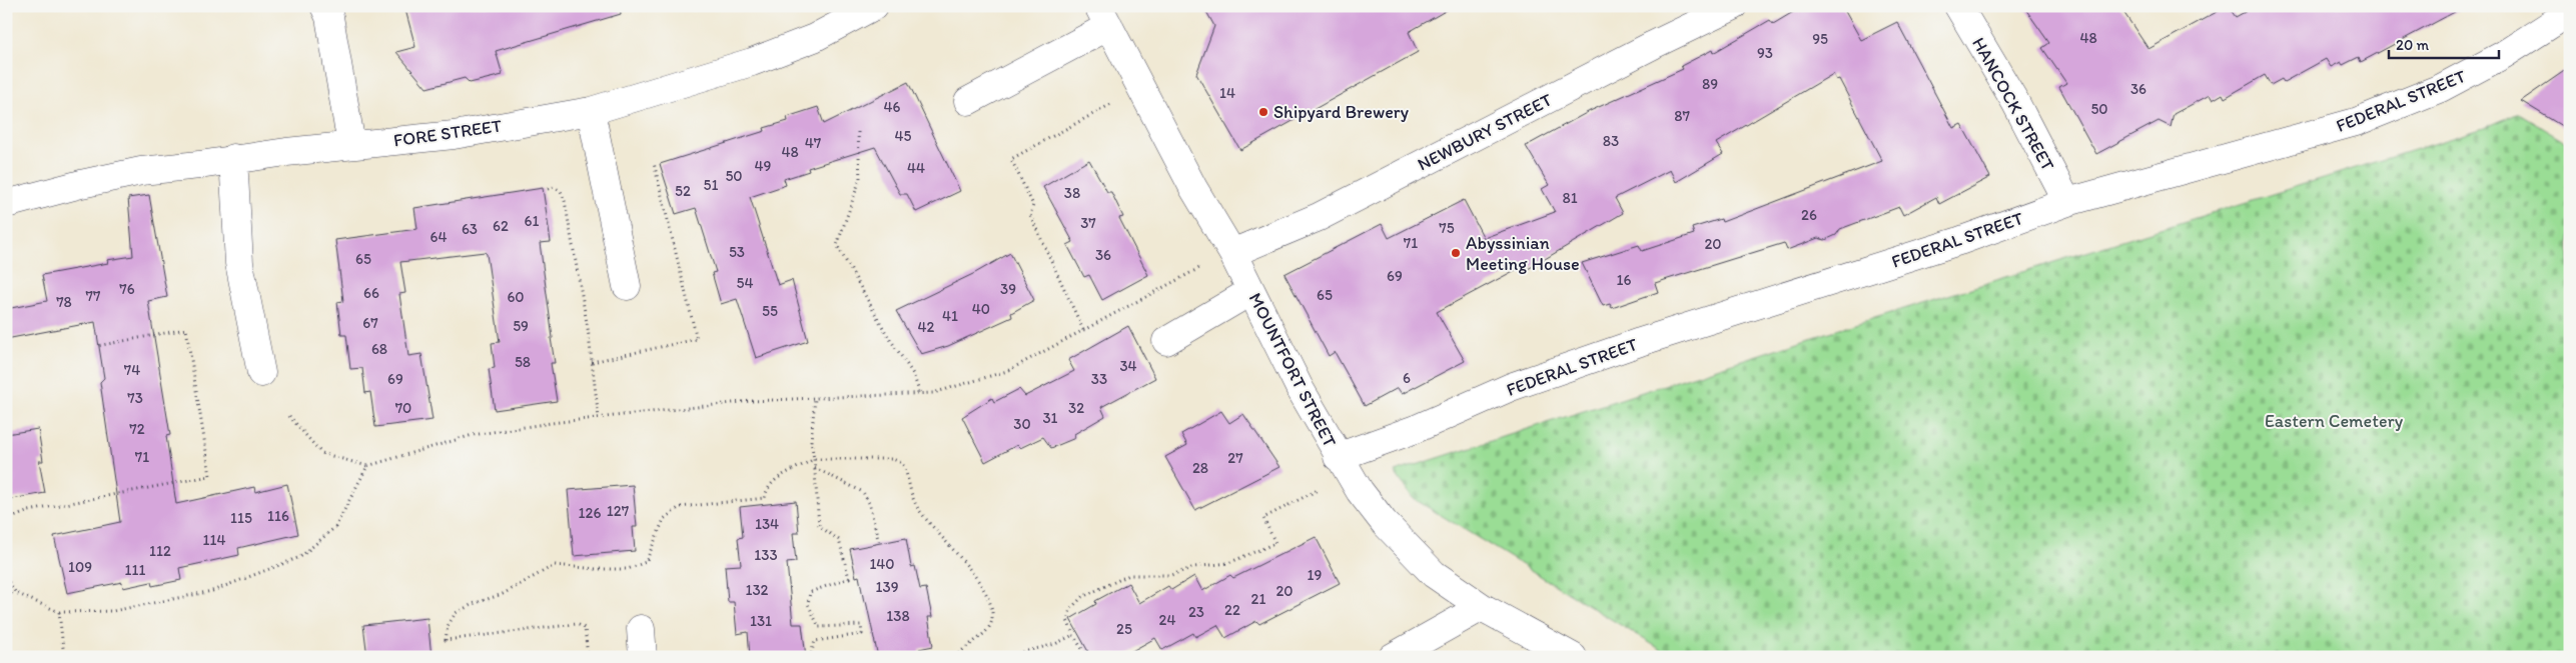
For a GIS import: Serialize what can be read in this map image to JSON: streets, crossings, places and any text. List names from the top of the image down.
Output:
{
  "streets": {
    "street": [
      "FEDERAL STREET",
      "HANCOCK STREET",
      "NEWBURY STREET",
      "FORE STREET",
      "MOUNTFORT STREET"
    ]
  },
  "crossings": [
    ["FEDERAL STREET", "HANCOCK STREET"],
    ["FEDERAL STREET", "MOUNTFORT STREET"],
    ["NEWBURY STREET", "MOUNTFORT STREET"]
  ],
  "parks": ["Eastern Cemetery"],
  "places": ["Shipyard Brewery", "Abyssinian Meeting House"],
  "house_numbers": [
    "48",
    "95",
    "93",
    "89",
    "36",
    "14",
    "46",
    "50",
    "87",
    "45",
    "83",
    "47",
    "48",
    "49",
    "44",
    "50",
    "51",
    "52",
    "38",
    "81",
    "26",
    "61",
    "37",
    "62",
    "75",
    "63",
    "64",
    "71",
    "20",
    "53",
    "36",
    "65",
    "69",
    "16",
    "54",
    "76",
    "39",
    "66",
    "65",
    "77",
    "60",
    "78",
    "40",
    "55",
    "41",
    "67",
    "59",
    "42",
    "68",
    "58",
    "34",
    "74",
    "6",
    "69",
    "33",
    "73",
    "70",
    "32",
    "31",
    "30",
    "72",
    "71",
    "27",
    "28",
    "127",
    "126",
    "116",
    "115",
    "134",
    "114",
    "112",
    "133",
    "140",
    "109",
    "111",
    "19",
    "139",
    "132",
    "20",
    "21",
    "22",
    "23",
    "138",
    "24",
    "131",
    "25"
  ],
  "scale_bar": "20 m"
}
